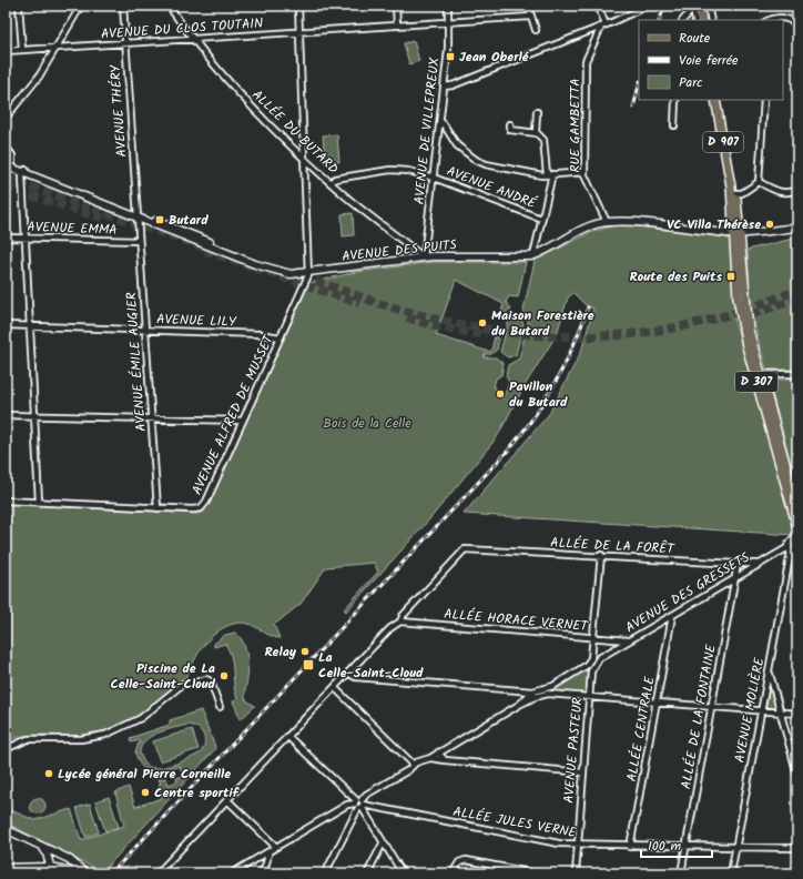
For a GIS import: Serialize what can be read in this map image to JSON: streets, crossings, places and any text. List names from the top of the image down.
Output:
{
  "streets": {
    "main road": ["D 907", "D 307"],
    "street": [
      "AVENUE DU CLOS TOUTAIN",
      "AVENUE THÉRY",
      "RUE GAMBETTA",
      "AVENUE DE VILLEPREUX",
      "ALLÉE DU BUTARD",
      "AVENUE ANDRÉ",
      "AVENUE EMMA",
      "AVENUE DES PUITS",
      "AVENUE LILY",
      "AVENUE ÉMILE AUGIER",
      "AVENUE ALFRED DE MUSSET",
      "ALLÉE DE LA FORÊT",
      "AVENUE DES GRESSETS",
      "ALLÉE HORACE VERNET",
      "AVENUE MOLIÈRE",
      "ALLÉE DE LA FONTAINE",
      "ALLÉE CENTRALE",
      "AVENUE PASTEUR",
      "ALLÉE JULES VERNE"
    ]
  },
  "crossings": [
    ["AVENUE DU CLOS TOUTAIN", "AVENUE THÉRY"],
    ["AVENUE DU CLOS TOUTAIN", "AVENUE DE VILLEPREUX"],
    ["AVENUE DU CLOS TOUTAIN", "ALLÉE DU BUTARD"],
    ["AVENUE THÉRY", "AVENUE DES PUITS"],
    ["AVENUE THÉRY", "AVENUE ÉMILE AUGIER"],
    ["RUE GAMBETTA", "AVENUE DES PUITS"],
    ["AVENUE DE VILLEPREUX", "ALLÉE DU BUTARD"],
    ["AVENUE DE VILLEPREUX", "AVENUE ANDRÉ"],
    ["AVENUE DE VILLEPREUX", "AVENUE DES PUITS"],
    ["ALLÉE DU BUTARD", "AVENUE ANDRÉ"],
    ["ALLÉE DU BUTARD", "AVENUE DES PUITS"],
    ["D 907", "AVENUE DES PUITS"],
    ["D 907", "D 307"],
    ["AVENUE EMMA", "AVENUE ÉMILE AUGIER"],
    ["AVENUE DES PUITS", "AVENUE ÉMILE AUGIER"],
    ["AVENUE DES PUITS", "D 307"],
    ["AVENUE DES PUITS", "AVENUE ALFRED DE MUSSET"],
    ["AVENUE LILY", "AVENUE ÉMILE AUGIER"],
    ["AVENUE LILY", "AVENUE ALFRED DE MUSSET"],
    ["AVENUE ÉMILE AUGIER", "AVENUE ALFRED DE MUSSET"],
    ["ALLÉE DE LA FORÊT", "AVENUE DES GRESSETS"],
    ["ALLÉE DE LA FORÊT", "ALLÉE HORACE VERNET"],
    ["ALLÉE DE LA FORÊT", "ALLÉE DE LA FONTAINE"],
    ["AVENUE DES GRESSETS", "ALLÉE HORACE VERNET"],
    ["AVENUE DES GRESSETS", "AVENUE MOLIÈRE"],
    ["AVENUE DES GRESSETS", "ALLÉE DE LA FONTAINE"],
    ["AVENUE DES GRESSETS", "ALLÉE CENTRALE"],
    ["AVENUE DES GRESSETS", "AVENUE PASTEUR"],
    ["AVENUE MOLIÈRE", "ALLÉE JULES VERNE"],
    ["ALLÉE DE LA FONTAINE", "ALLÉE JULES VERNE"],
    ["ALLÉE CENTRALE", "ALLÉE JULES VERNE"],
    ["AVENUE PASTEUR", "ALLÉE JULES VERNE"]
  ],
  "parks": ["Bois de la Celle"],
  "places": {
    "transit": [
      "Jean Oberlé",
      "Butard",
      "Route des Puits",
      "La Celle-Saint-Cloud"
    ],
    "other": [
      "VC Villa Thérèse",
      "Maison Forestière du Butard",
      "Pavillon du Butard",
      "Relay",
      "Piscine de La Celle-Saint-Cloud",
      "Lycée général Pierre Corneille",
      "Centre sportif"
    ]
  },
  "legend": ["Route", "Voie ferrée", "Parc"],
  "scale_bar": "100 m"
}
